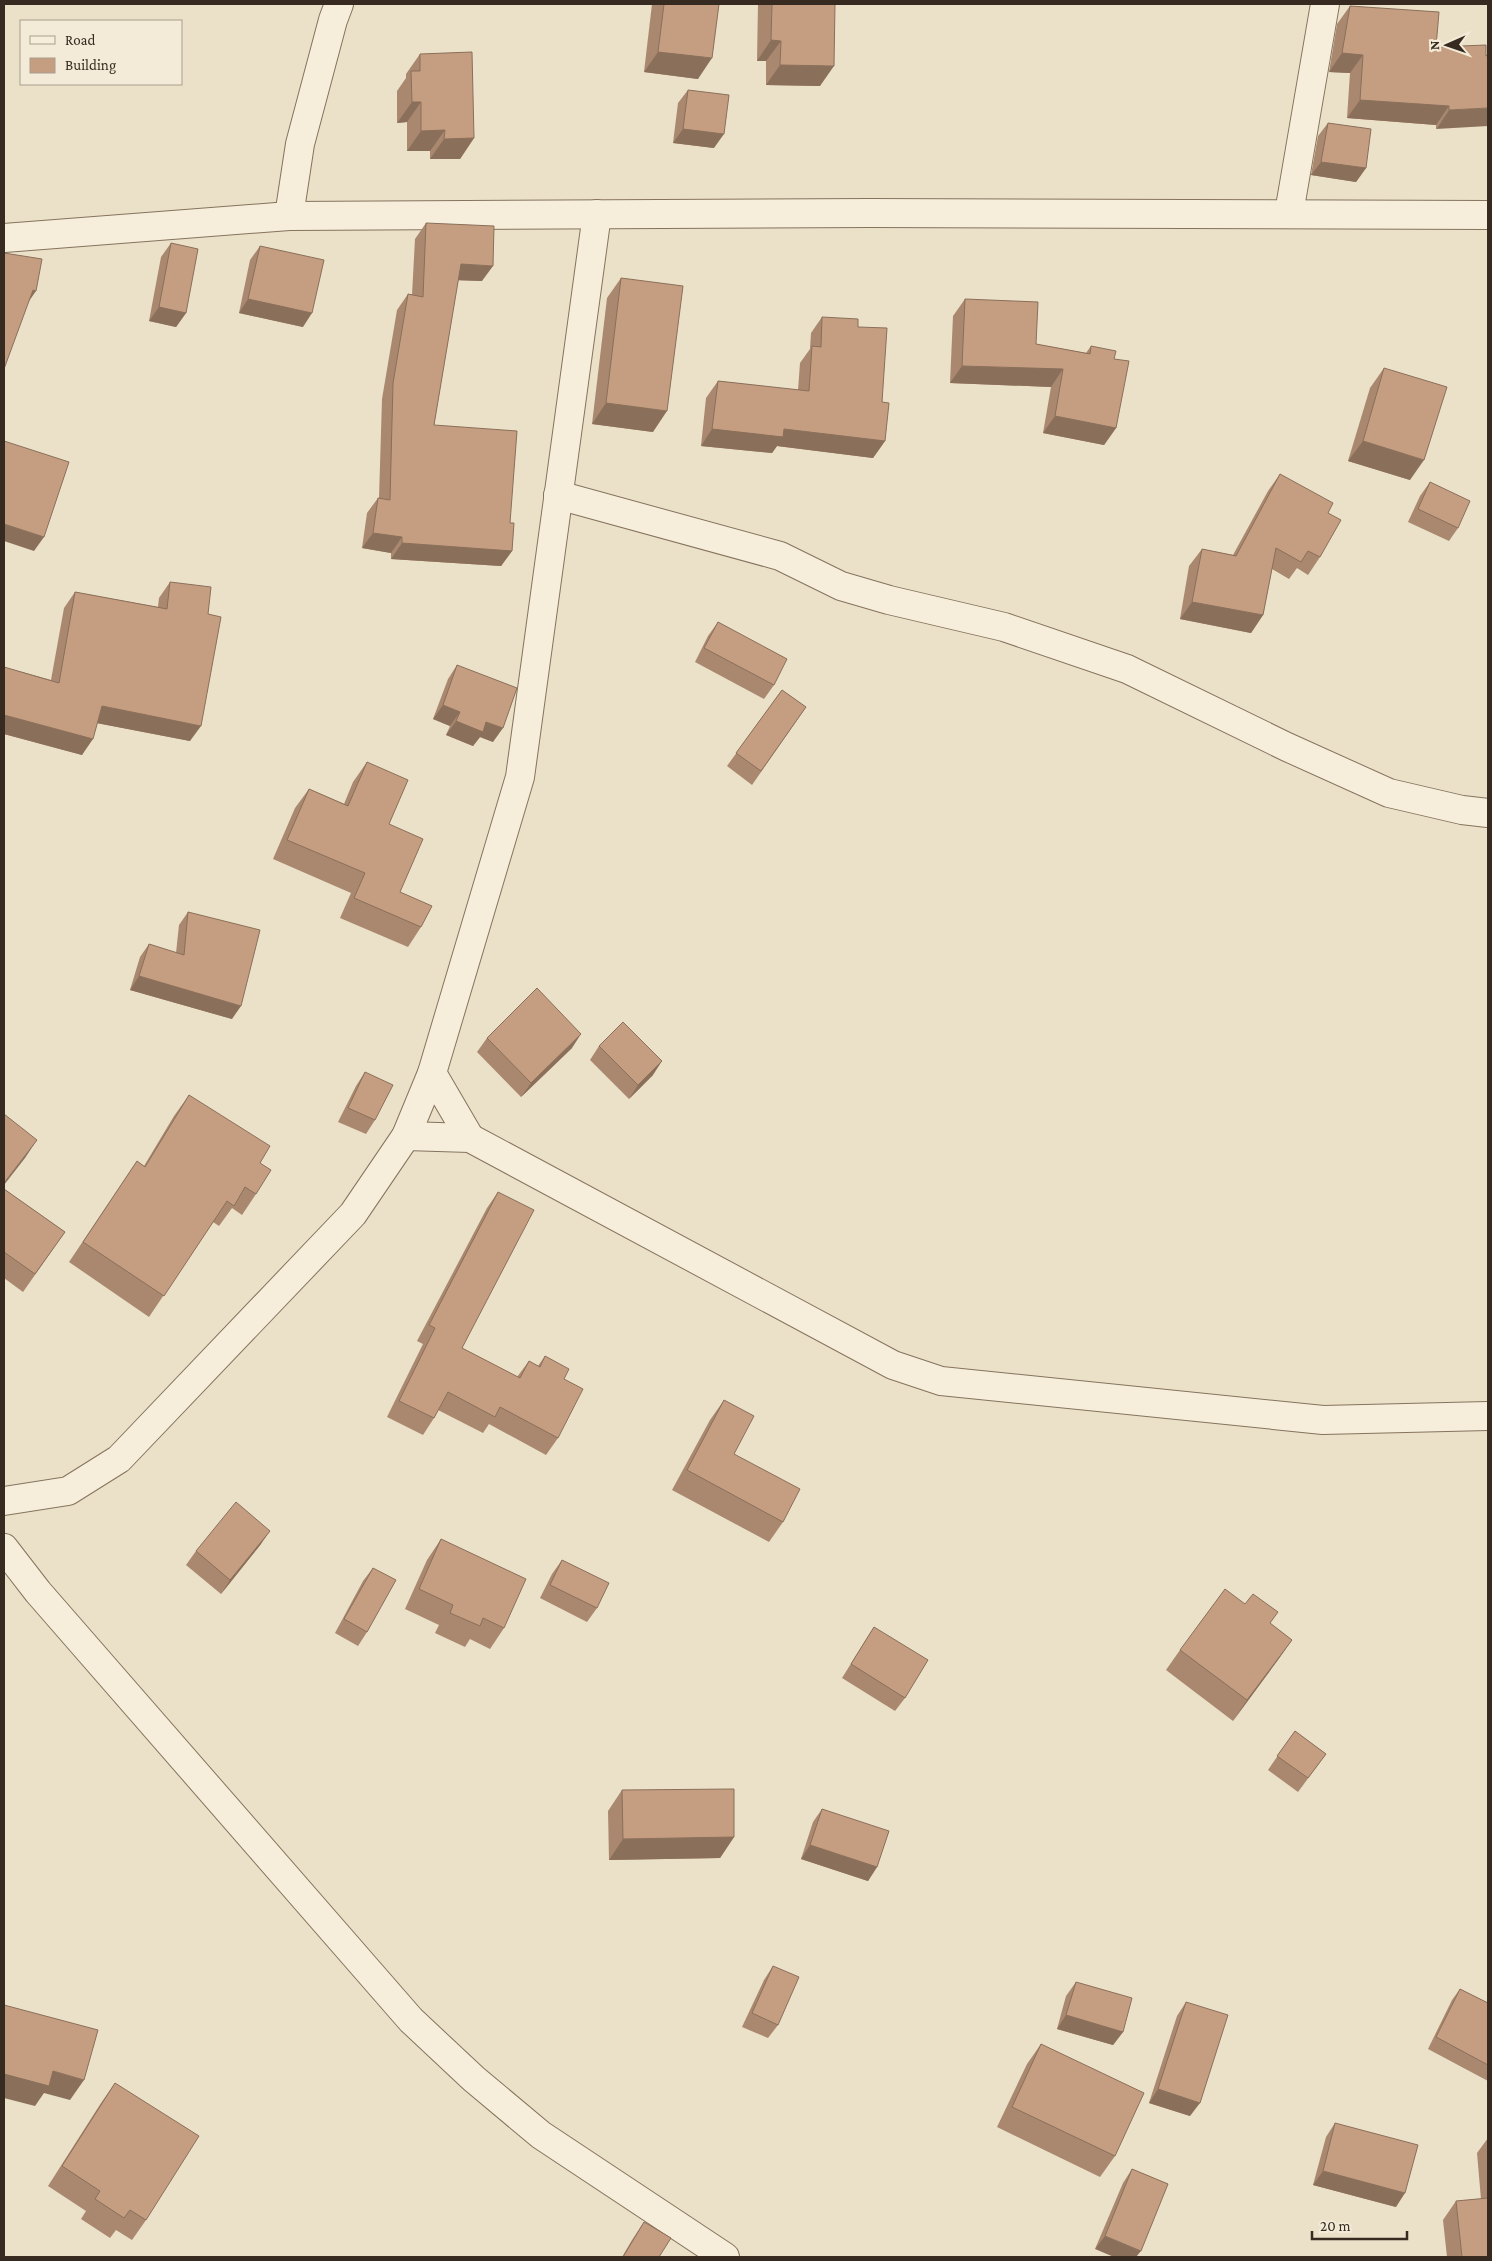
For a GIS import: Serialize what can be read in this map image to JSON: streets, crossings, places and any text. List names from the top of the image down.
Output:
{
  "legend": ["Road", "Building"],
  "scale_bar": "20 m",
  "north": "left"
}
